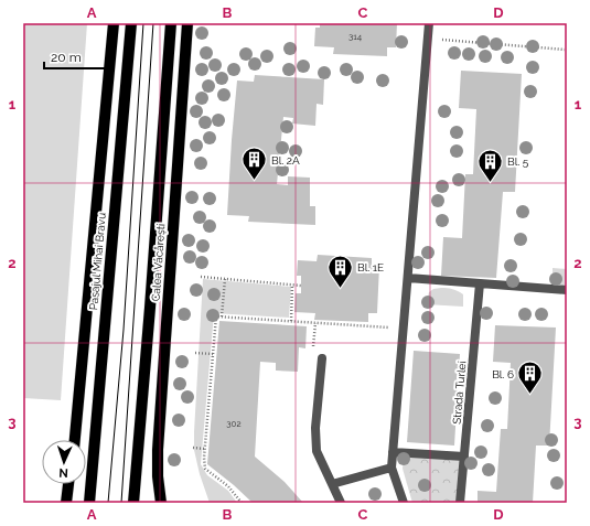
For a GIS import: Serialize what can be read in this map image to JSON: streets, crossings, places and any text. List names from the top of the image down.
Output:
{
  "streets": {
    "main road": ["Pasajul Mihai Bravu", "Calea Văcărești"],
    "lane": ["Strada Turlei"]
  },
  "places": {
    "building": [
      "Bl. 2A",
      "Bl. 5",
      "Bl. 1E",
      "Bl. 6"
    ]
  },
  "house_numbers": ["314", "302"],
  "scale_bar": "20 m",
  "north": "bottom",
  "grid": {
    "columns": [
      "A",
      "B",
      "C",
      "D"
    ],
    "rows": ["1", "2", "3"]
  }
}
